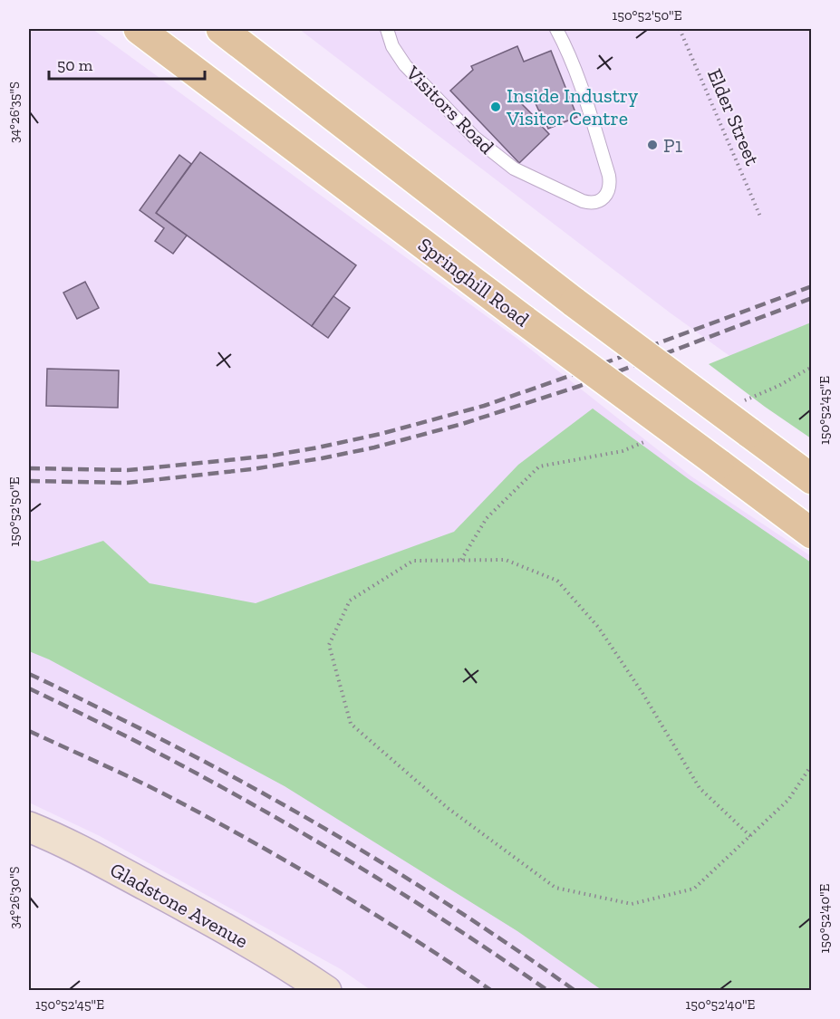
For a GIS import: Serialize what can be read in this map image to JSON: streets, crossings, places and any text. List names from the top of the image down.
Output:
{
  "streets": {
    "main road": ["Springhill Road", "Gladstone Avenue"],
    "lane": ["Visitors Road"],
    "path": ["Elder Street"]
  },
  "places": ["Inside Industry Visitor Centre", "P1"],
  "scale_bar": "50 m",
  "coordinates": [
    "150°52'50\"E",
    "34°26'35\"S",
    "150°52'45\"E",
    "34°26'30\"S",
    "150°52'40\"E"
  ]
}
